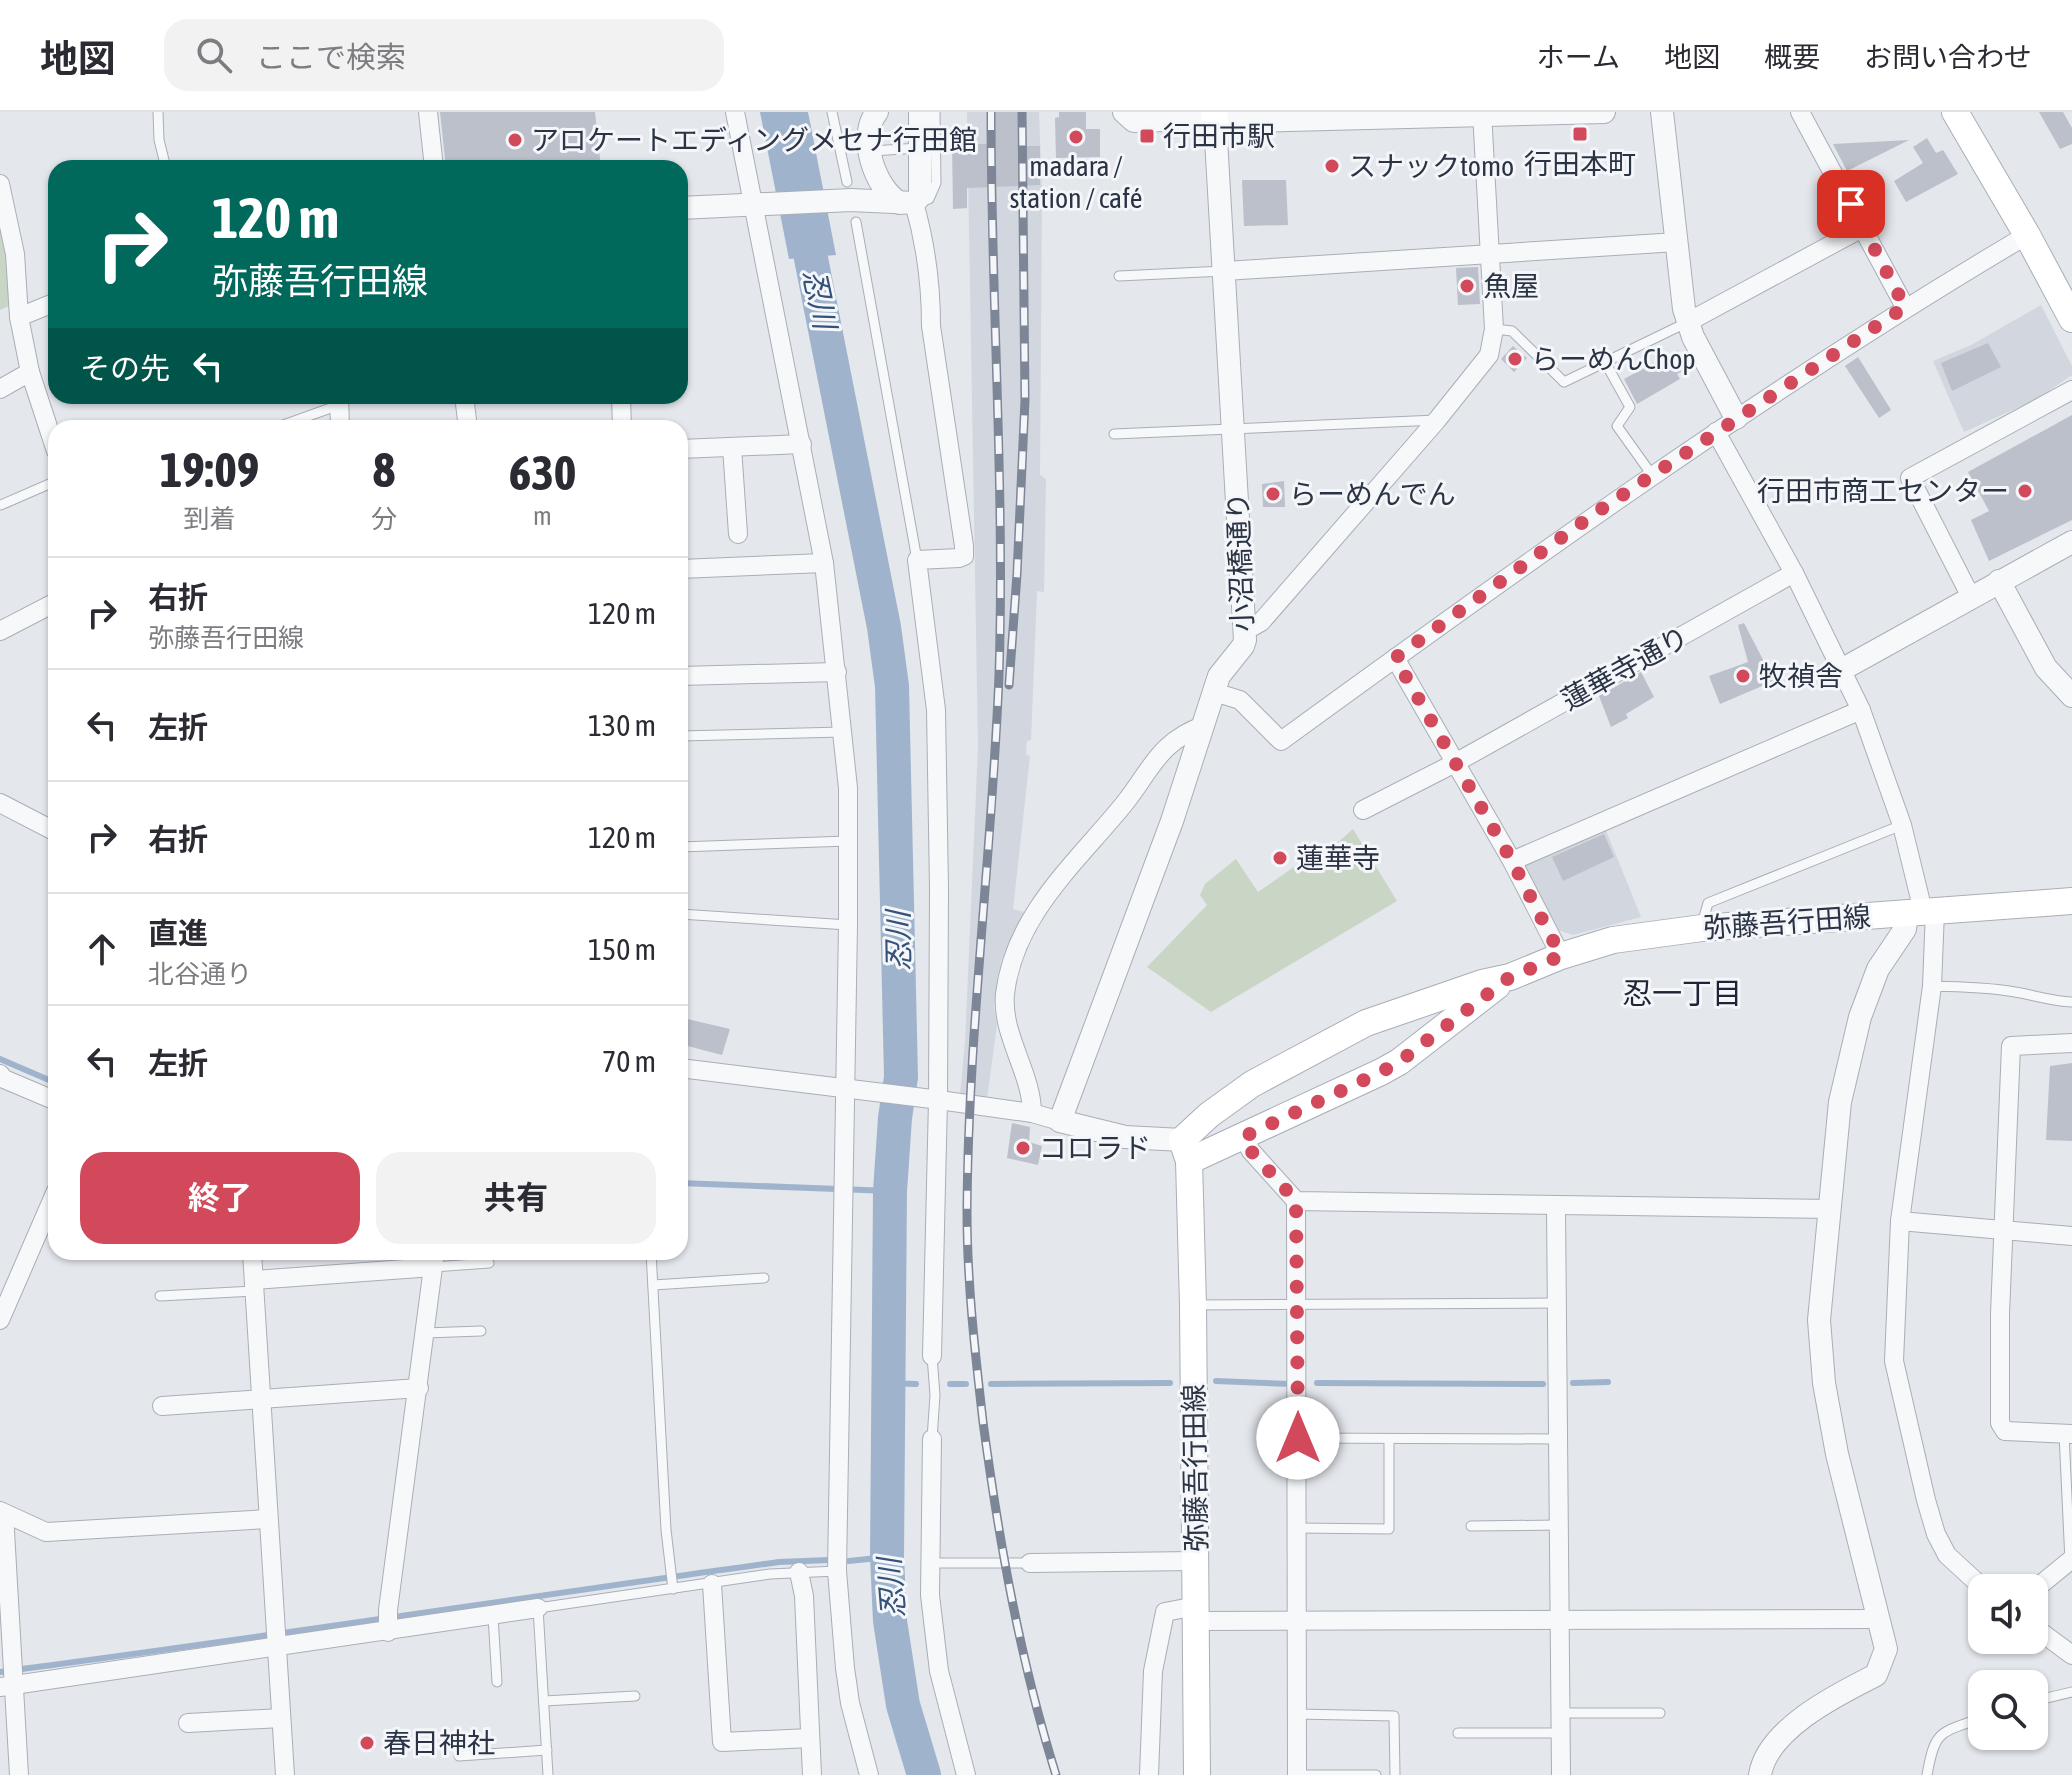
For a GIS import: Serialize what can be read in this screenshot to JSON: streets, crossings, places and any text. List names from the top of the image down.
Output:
{
  "streets": {
    "main road": ["弥藤吾行田線"],
    "street": ["小沼橋通り", "蓮華寺通り"]
  },
  "districts": ["忍一丁目"],
  "water": ["忍川"],
  "places": {
    "transit": ["行田本町", "行田市駅"],
    "other": [
      "madara / station / café",
      "アロケートエディングメセナ行田館",
      "スナックtomo",
      "魚屋",
      "らーめんChop",
      "行田市商工センター",
      "らーめんでん",
      "牧禎舎",
      "蓮華寺",
      "コロラド",
      "春日神社"
    ]
  },
  "page": {
    "header": "地図",
    "search": "ここで検索",
    "nav": [
      "ホーム",
      "地図",
      "概要",
      "お問い合わせ"
    ],
    "turn": ["120 m", "弥藤吾行田線"],
    "then": "その先",
    "eta": [
      "19:09",
      "到着",
      "8",
      "分",
      "630",
      "m"
    ],
    "list": [
      {
        "name": "右折",
        "note": "弥藤吾行田線",
        "value": "120 m"
      },
      {
        "name": "左折",
        "value": "130 m"
      },
      {
        "name": "右折",
        "value": "120 m"
      },
      {
        "name": "直進",
        "note": "北谷通り",
        "value": "150 m"
      },
      {
        "name": "左折",
        "value": "70 m"
      }
    ],
    "buttons": ["終了", "共有"]
  }
}
